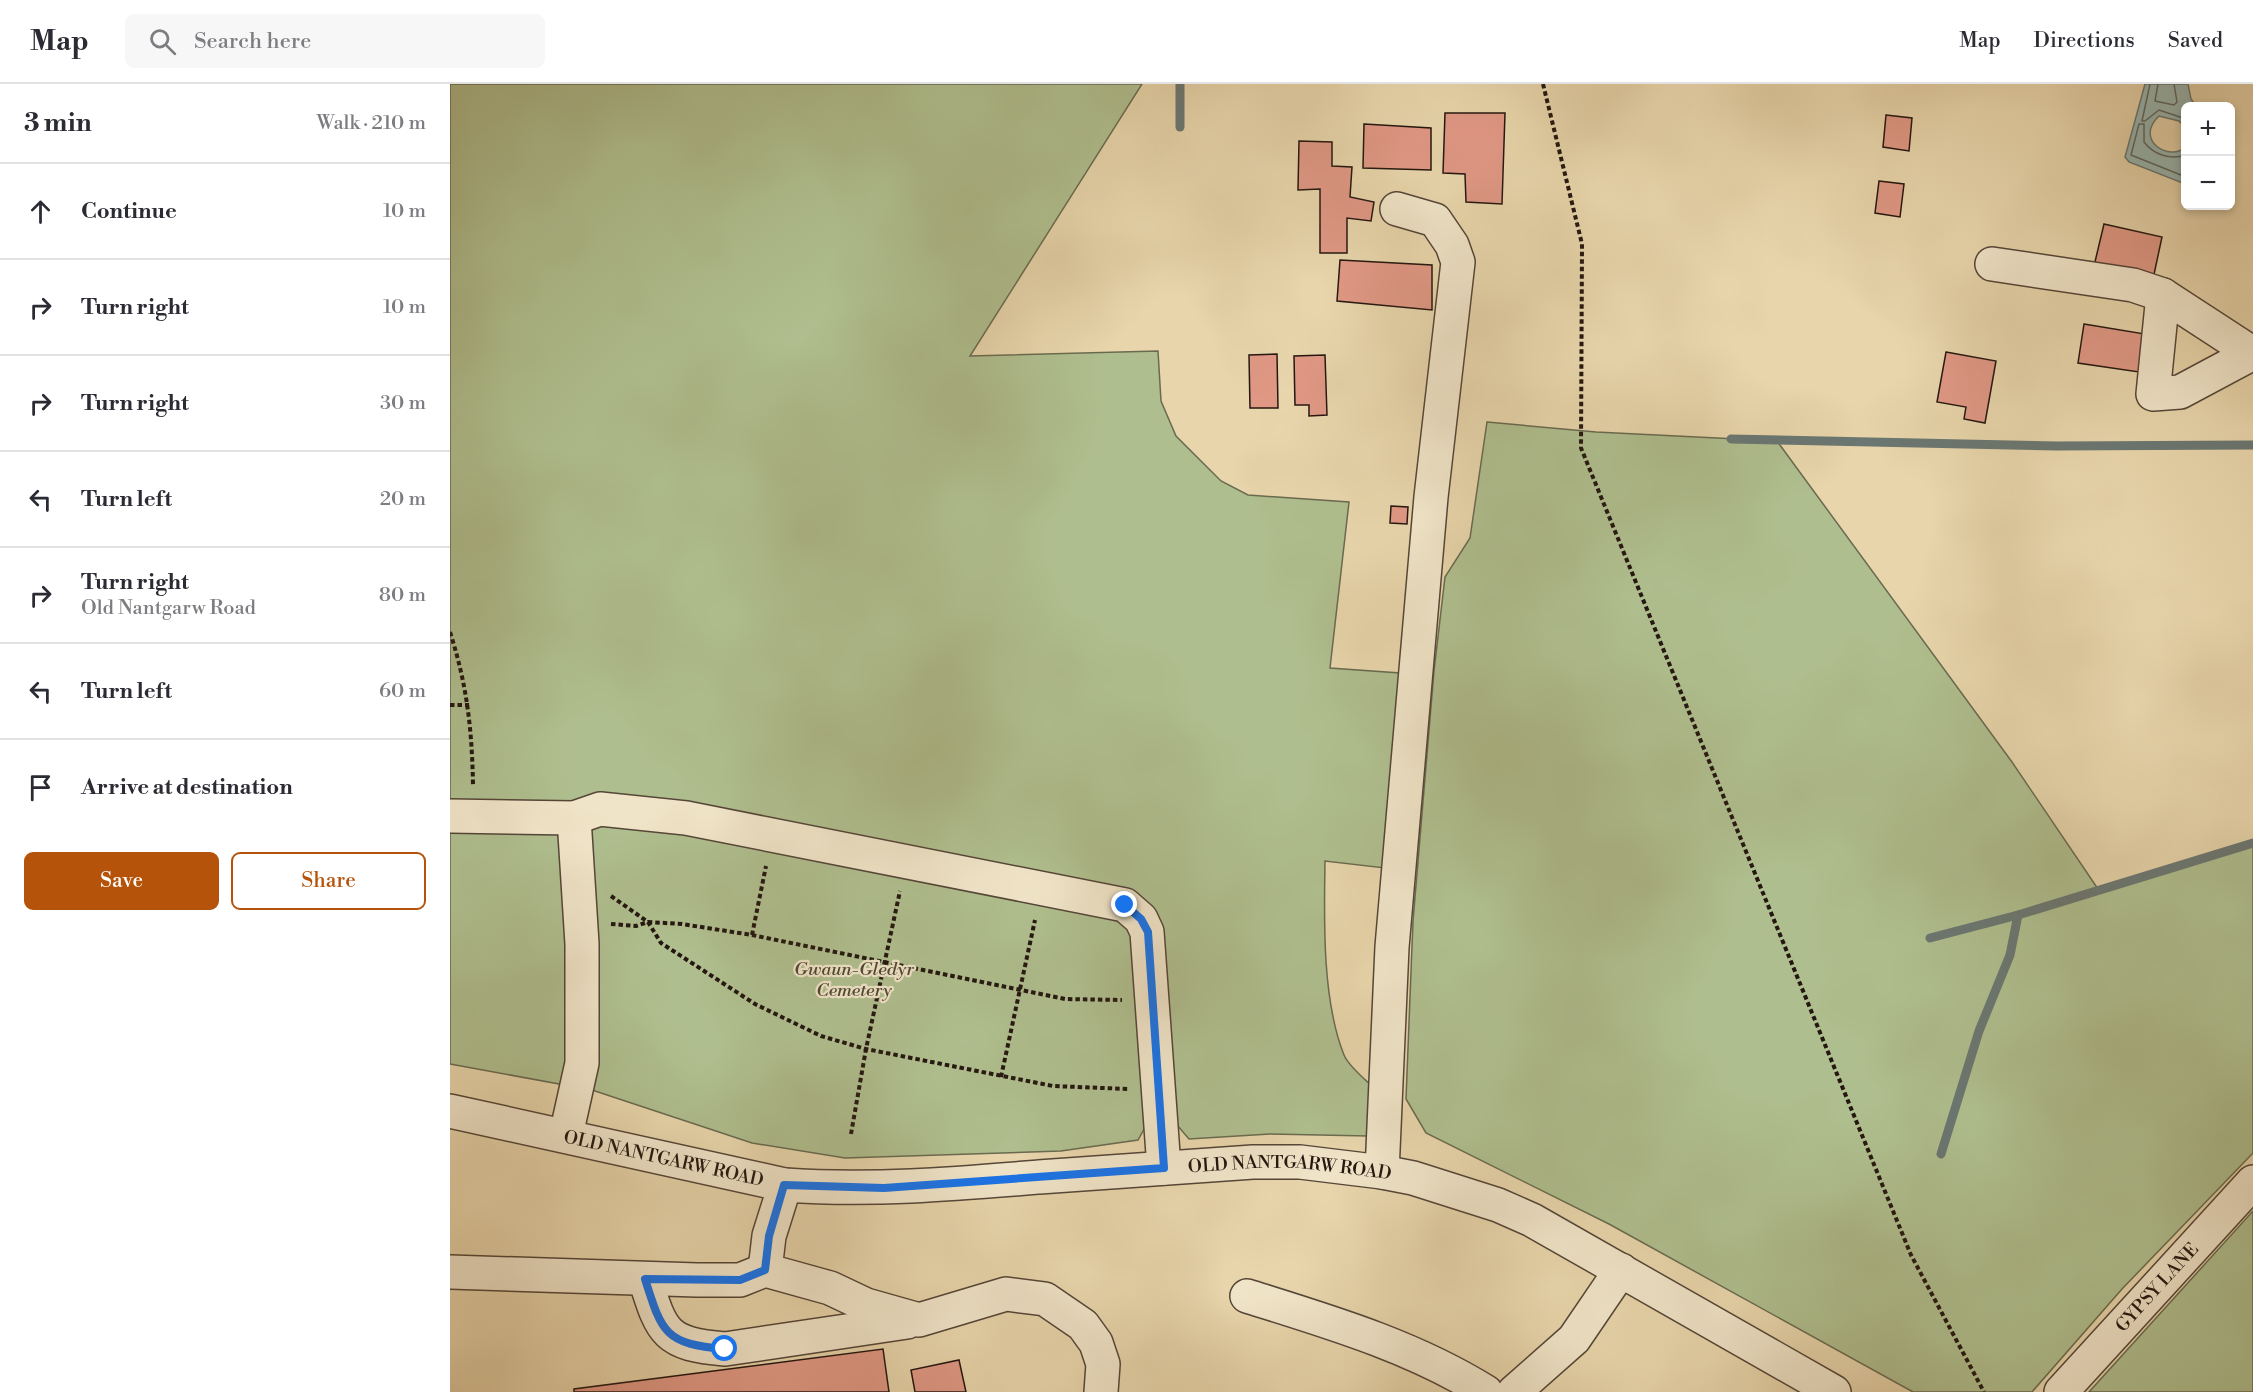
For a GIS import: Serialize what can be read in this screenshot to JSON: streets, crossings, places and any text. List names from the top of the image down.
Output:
{
  "streets": {
    "street": ["OLD NANTGARW ROAD", "GYPSY LANE"]
  },
  "parks": ["Gwaun-Gledyr Cemetery"],
  "page": {
    "header": "Map",
    "search": "Search here",
    "nav": ["Map", "Directions", "Saved"],
    "heading": ["3 min", "Walk · 210 m"],
    "map_buttons": ["+", "−"],
    "list": [
      ["Continue", "10 m"],
      ["Turn right", "10 m"],
      ["Turn right", "30 m"],
      ["Turn left", "20 m"],
      ["Turn right", "Old Nantgarw Road", "80 m"],
      ["Turn left", "60 m"],
      "Arrive at destination"
    ],
    "buttons": ["Save", "Share"]
  }
}
